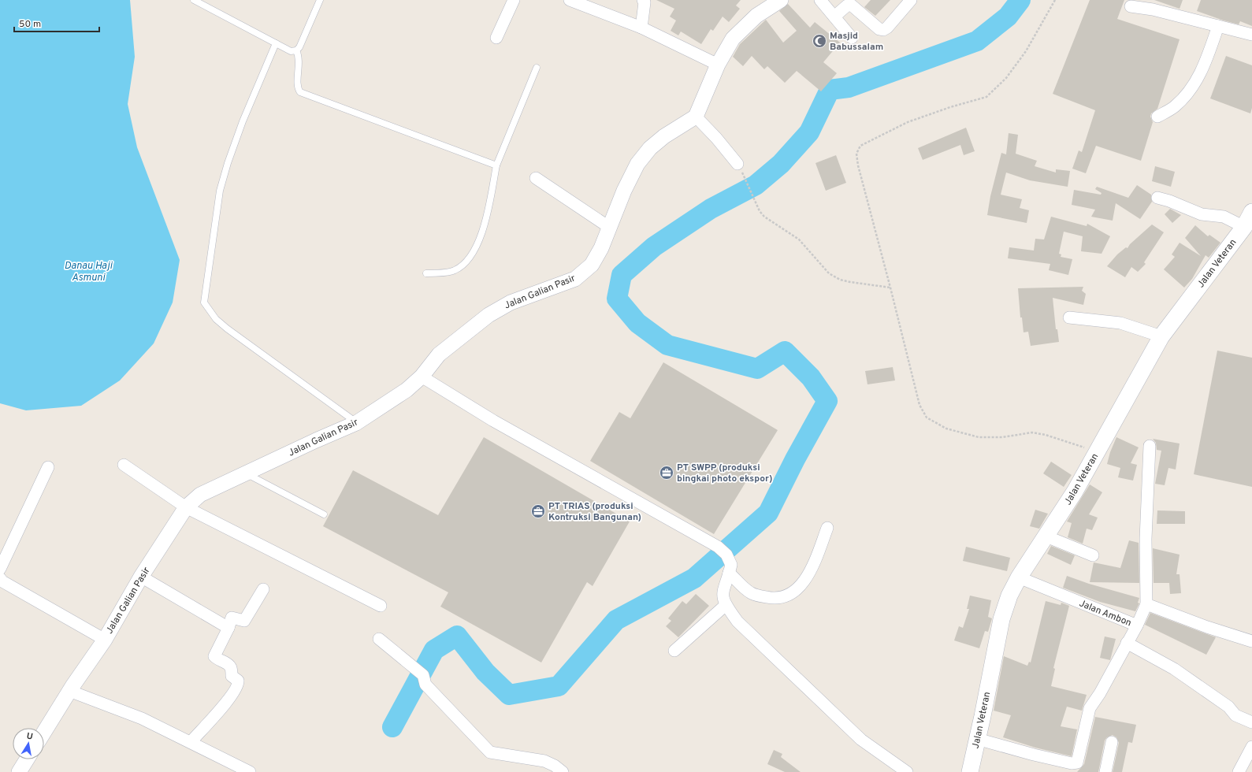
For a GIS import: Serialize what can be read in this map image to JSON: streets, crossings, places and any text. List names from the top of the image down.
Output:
{
  "streets": {
    "main road": ["Jalan Veteran"],
    "street": ["Jalan Galian Pasir", "Jalan Ambon"]
  },
  "crossings": [
    ["Jalan Veteran", "Jalan Ambon"]
  ],
  "water": ["Danau Haji Asmuni"],
  "places": {
    "mosque": ["Masjid Babussalam"],
    "office": ["PT SWPP (produksi bingkai photo ekspor)", "PT TRIAS (produksi Kontruksi Bangunan)"]
  },
  "scale_bar": "50 m",
  "north": "top"
}
